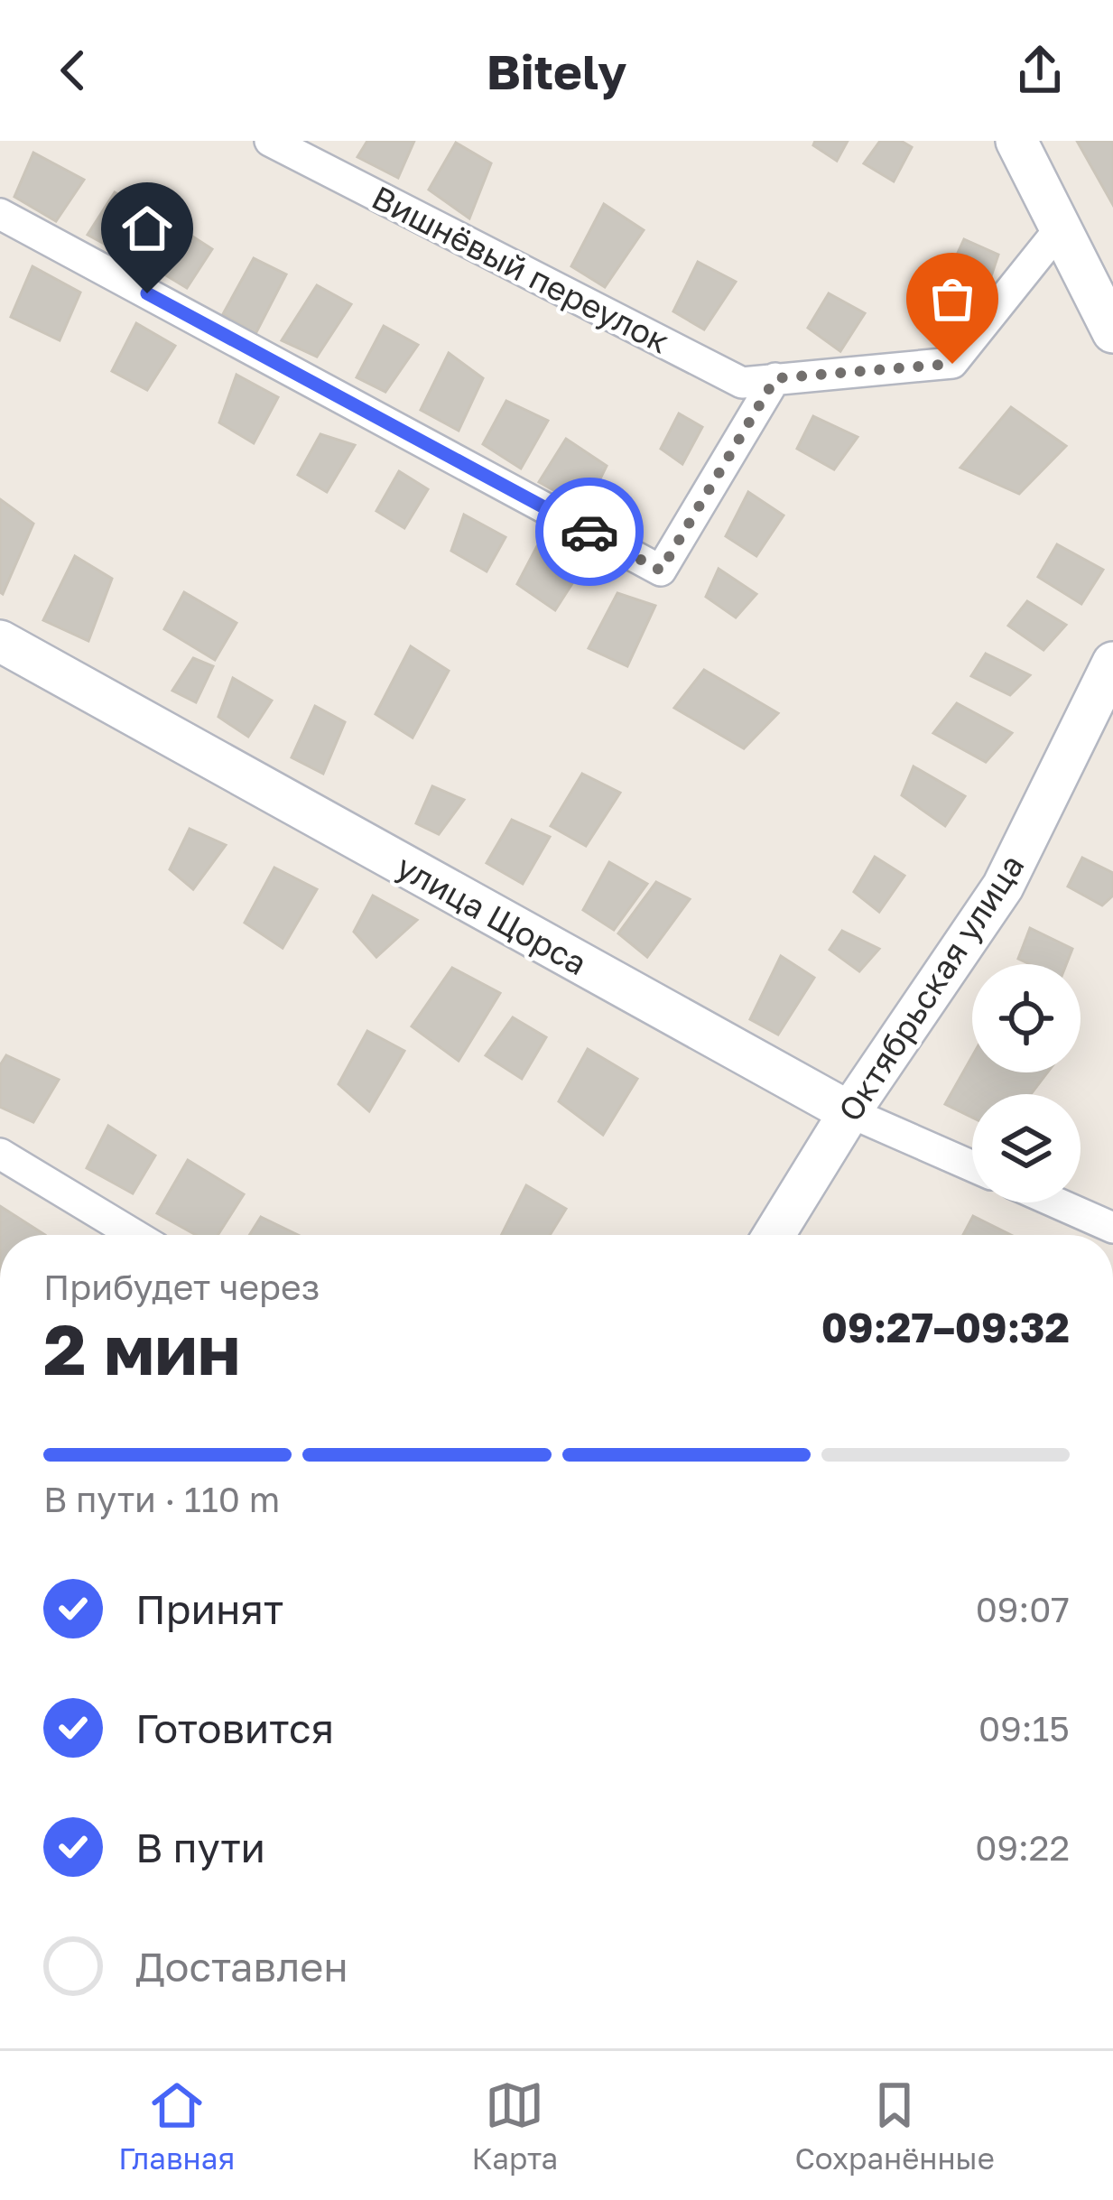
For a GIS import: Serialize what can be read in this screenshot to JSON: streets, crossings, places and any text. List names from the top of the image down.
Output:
{
  "streets": {
    "street": ["Вишнёвый переулок", "улица Щорса", "Октябрьская улица"]
  },
  "crossings": [
    ["улица Щорса", "Октябрьская улица"]
  ],
  "page": {
    "header": "Bitely",
    "heading": ["2 мин", "Прибудет через", "09:27–09:32"],
    "bar": "В пути · 110 m",
    "list": [
      ["Принят", "09:07"],
      ["Готовится", "09:15"],
      ["В пути", "09:22"],
      "Доставлен"
    ],
    "tabs": ["Главная", "Карта", "Сохранённые"]
  }
}
